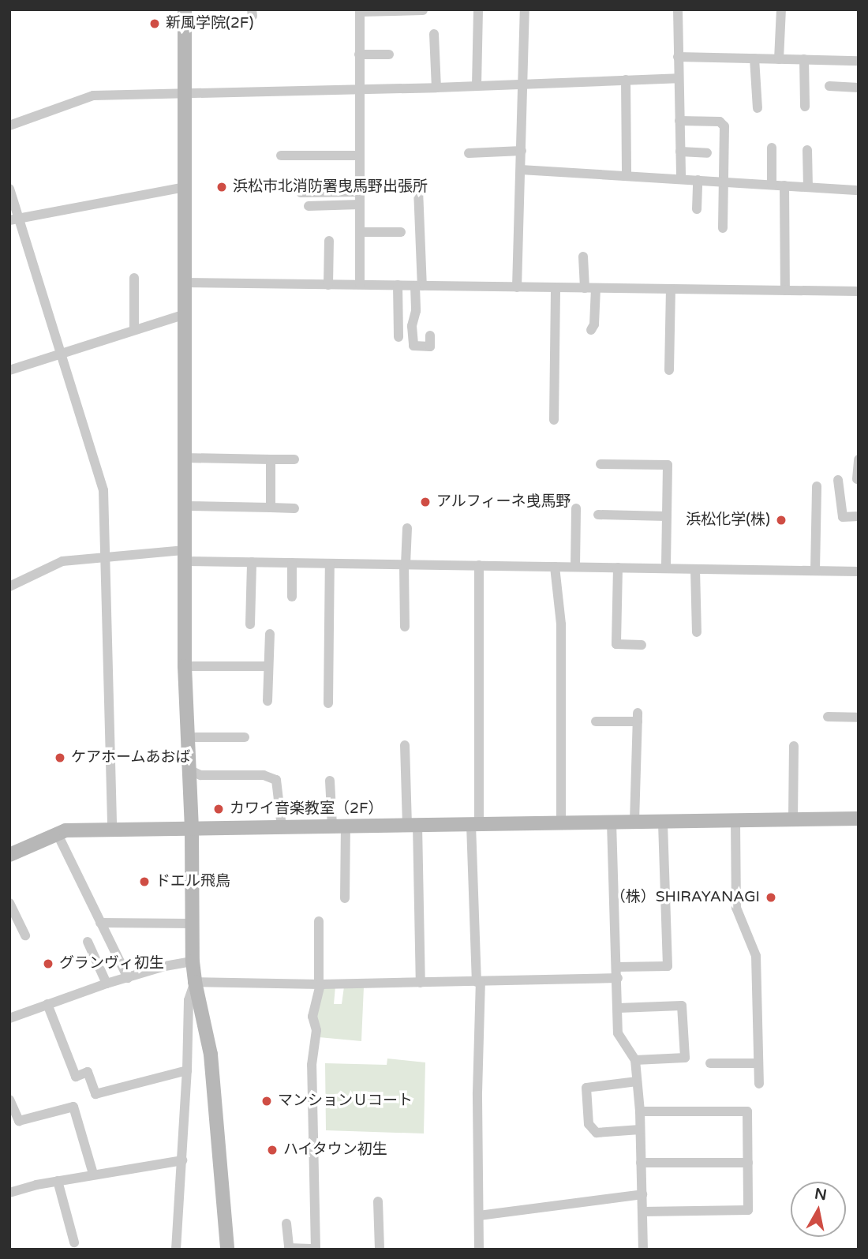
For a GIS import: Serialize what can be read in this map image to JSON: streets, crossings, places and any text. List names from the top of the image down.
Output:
{
  "places": [
    "新風学院(2F)",
    "浜松市北消防署曳馬野出張所",
    "アルフィーネ曵馬野",
    "浜松化学(株)",
    "ケアホームあおば",
    "カワイ音楽教室（2F）",
    "ドエル飛鳥",
    "（株）SHIRAYANAGI",
    "グランヴィ初生",
    "マンションＵコート",
    "ハイタウン初生"
  ],
  "north": "top"
}
